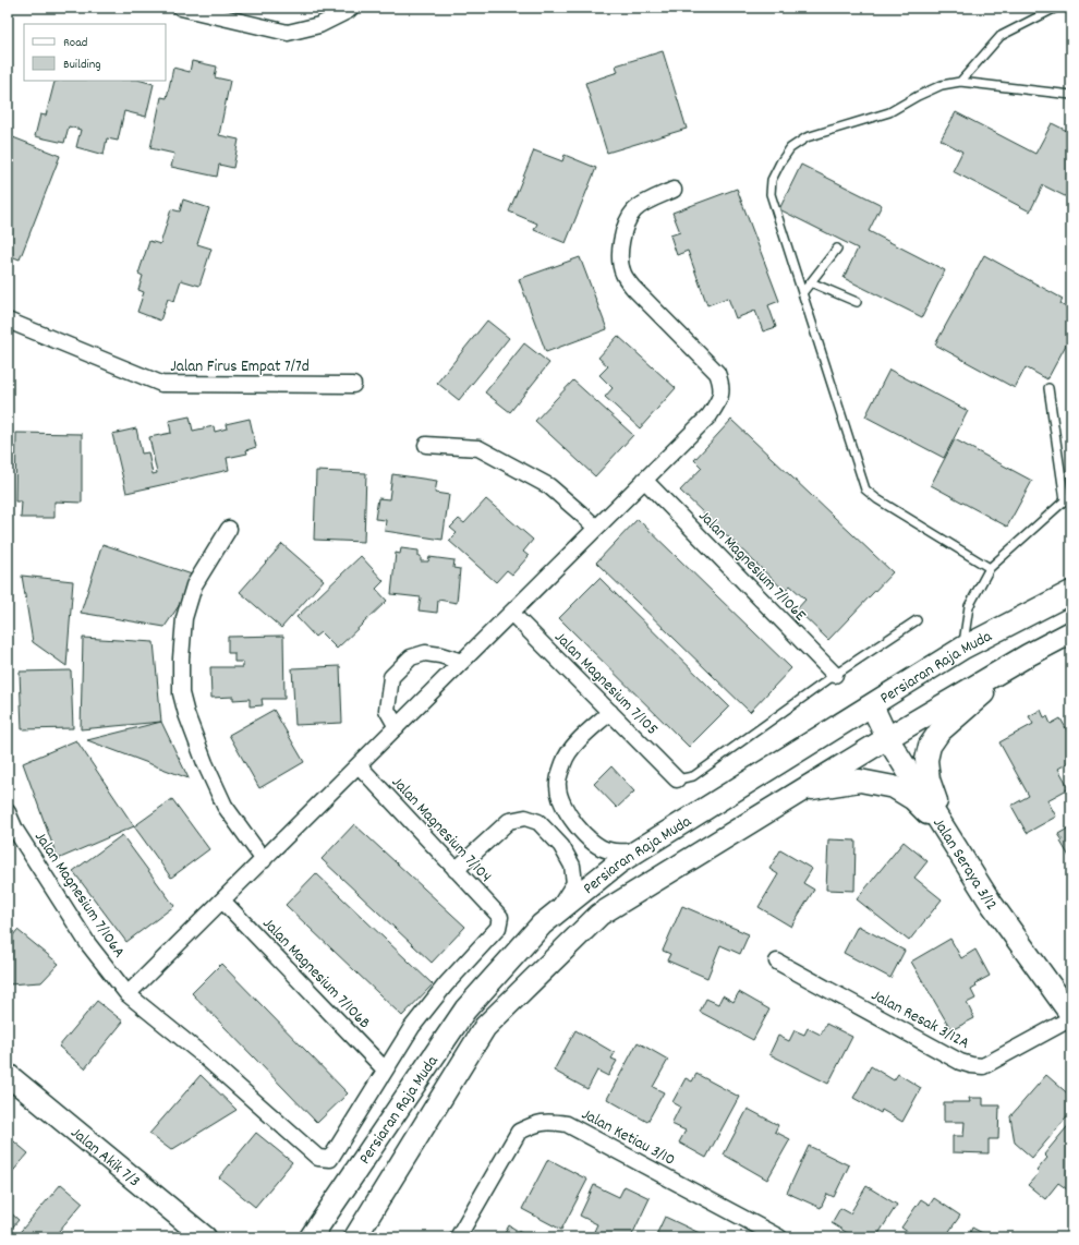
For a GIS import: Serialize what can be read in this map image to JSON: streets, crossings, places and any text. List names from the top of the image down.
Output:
{
  "streets": {
    "main road": ["Persiaran Raja Muda", "Jalan Seraya 3/12", "Jalan Akik 7/3"],
    "street": [
      "Jalan Firus Empat 7/7d",
      "Jalan Magnesium 7/106E",
      "Jalan Magnesium 7/105",
      "Jalan Magnesium 7/104",
      "Jalan Magnesium 7/106A",
      "Jalan Magnesium 7/106B",
      "Jalan Resak 3/12A",
      "Jalan Ketiau 3/10"
    ]
  },
  "crossings": [
    ["Persiaran Raja Muda", "Jalan Seraya 3/12"],
    ["Jalan Magnesium 7/104", "Jalan Magnesium 7/106A"],
    ["Jalan Magnesium 7/104", "Jalan Magnesium 7/106B"],
    ["Jalan Seraya 3/12", "Jalan Resak 3/12A"],
    ["Jalan Magnesium 7/106A", "Jalan Magnesium 7/106B"]
  ],
  "legend": ["Road", "Building"]
}
